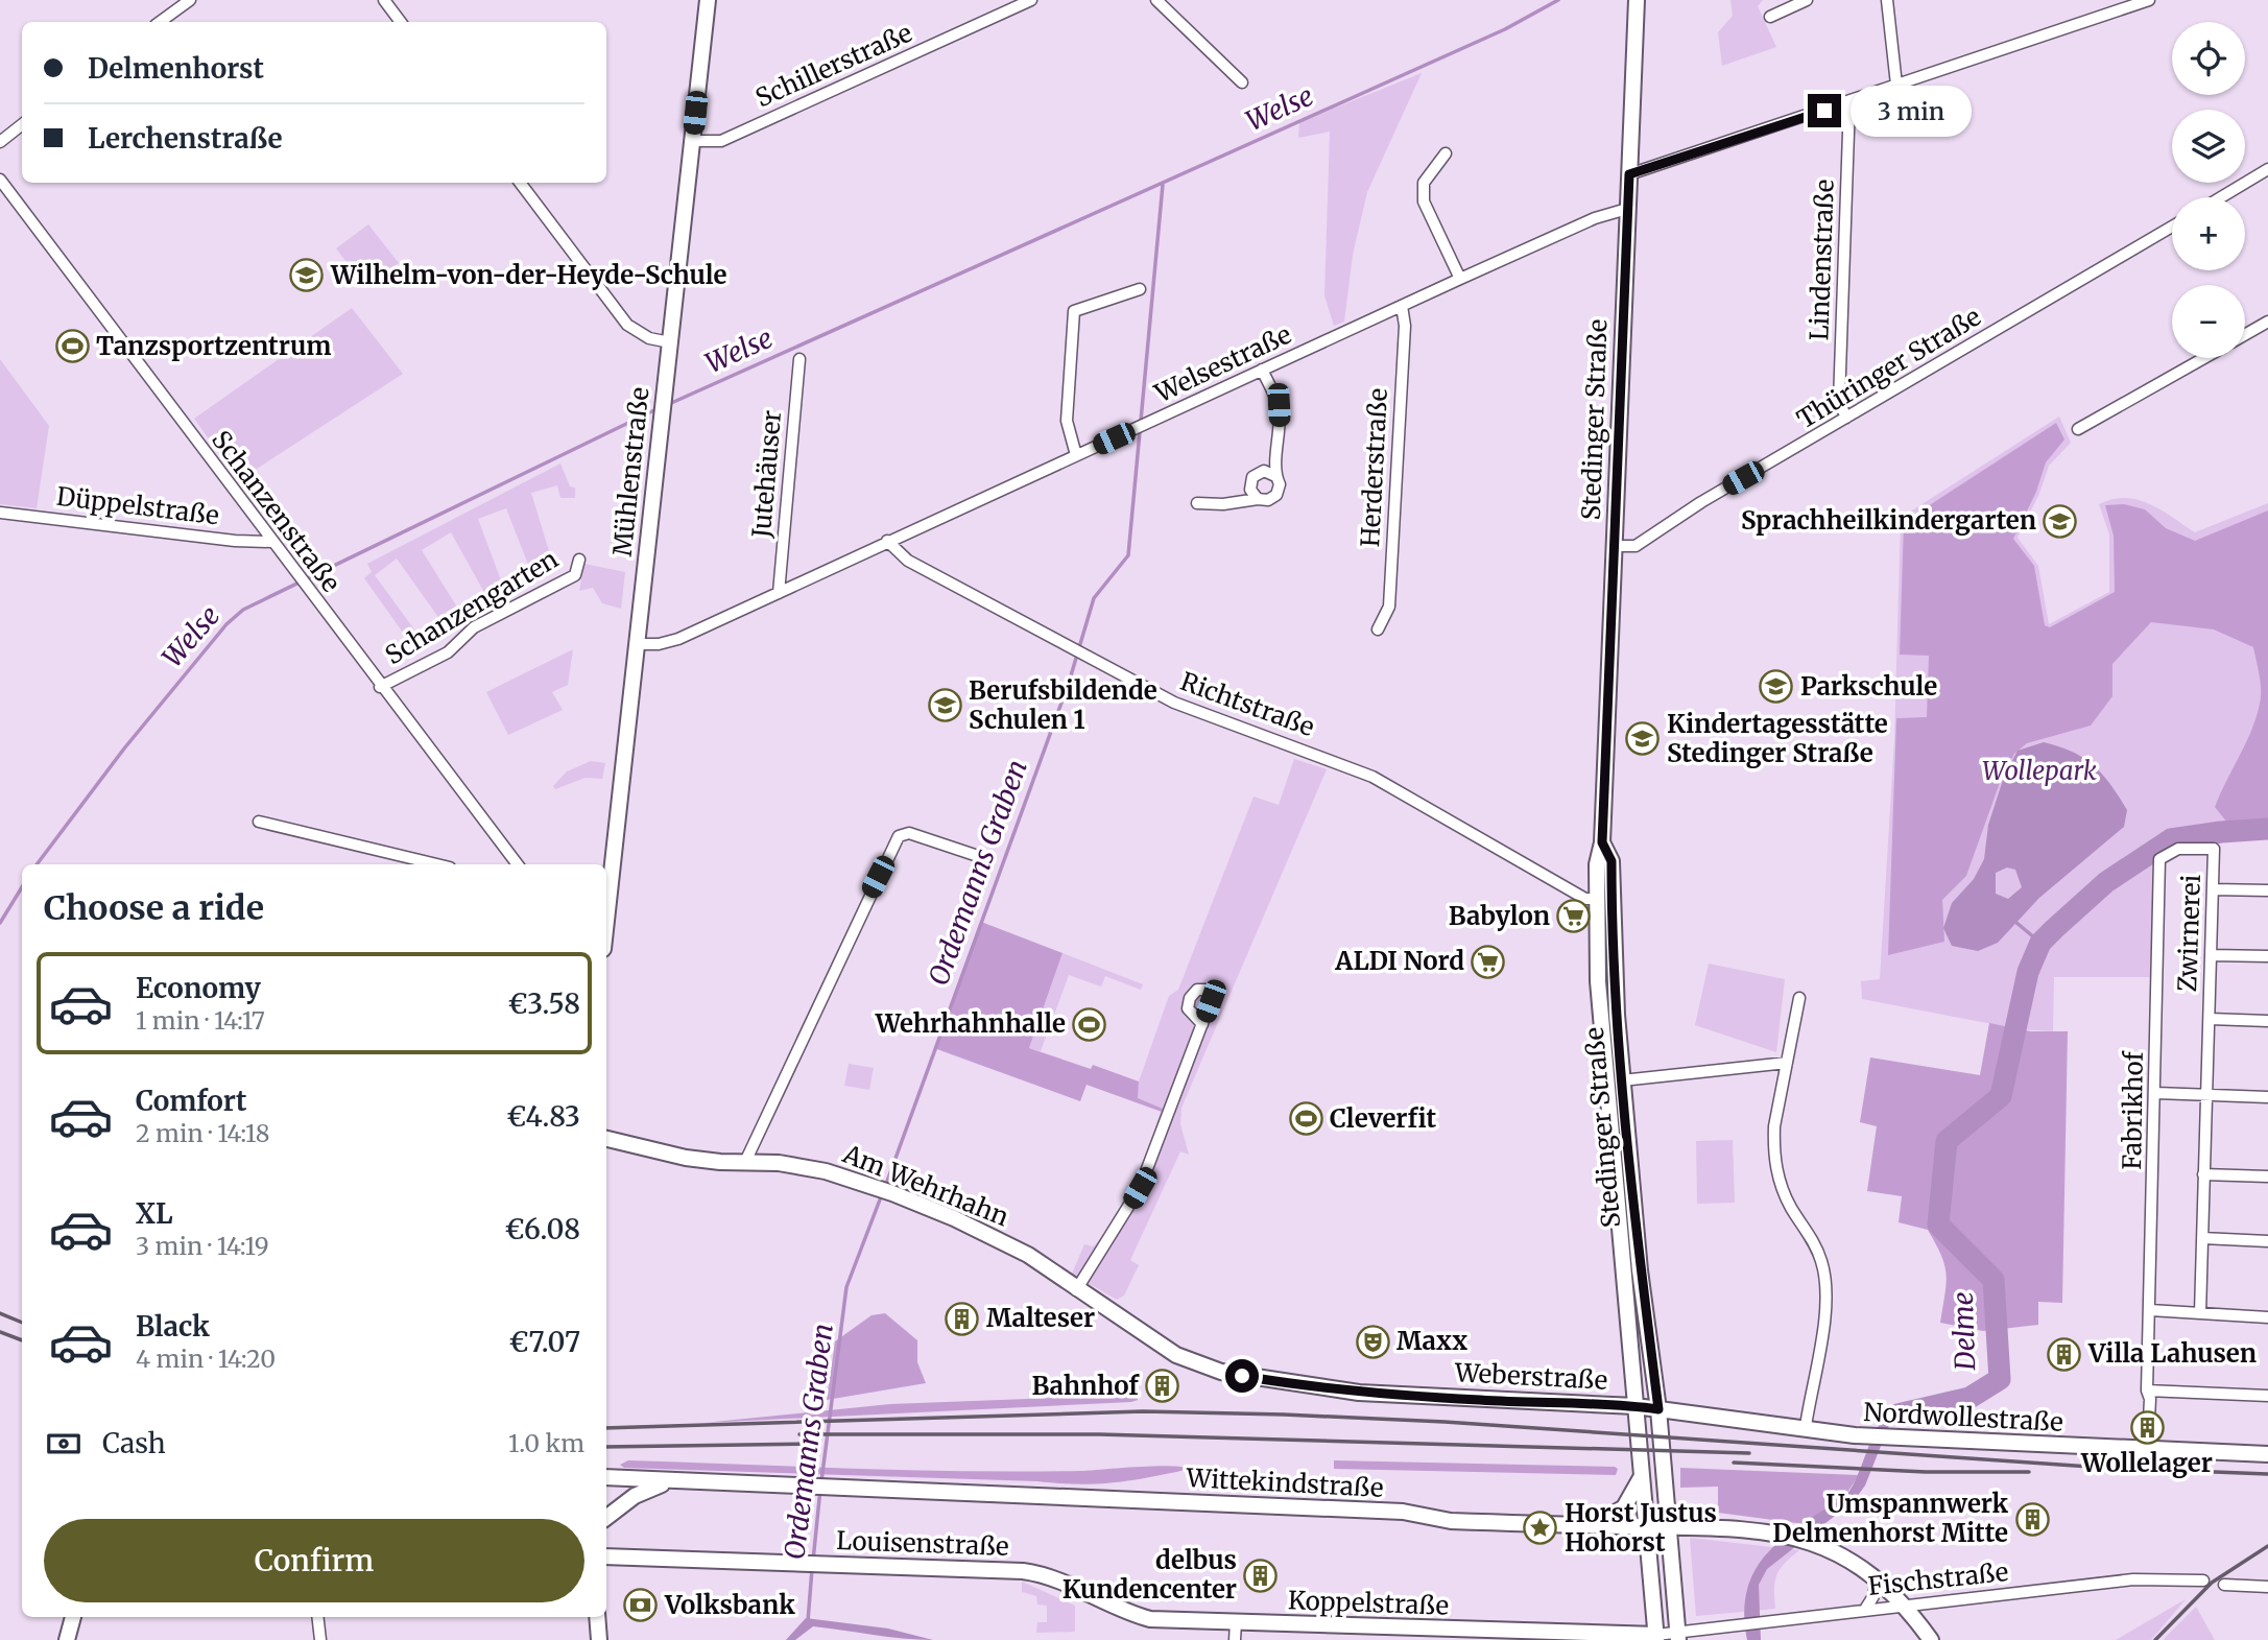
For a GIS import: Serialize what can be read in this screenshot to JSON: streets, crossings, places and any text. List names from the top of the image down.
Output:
{
  "streets": {
    "street": [
      "Schillerstraße",
      "Lindenstraße",
      "Welsestraße",
      "Thüringer Straße",
      "Stedinger Straße",
      "Herderstraße",
      "Mühlenstraße",
      "Jutehäuser",
      "Düppelstraße",
      "Schanzenstraße",
      "Schanzengarten",
      "Richtstraße",
      "Zwirnerei",
      "Fabrikhof",
      "Am Wehrhahn",
      "Weberstraße",
      "Nordwollestraße",
      "Wittekindstraße",
      "Louisenstraße",
      "Fischstraße",
      "Koppelstraße"
    ]
  },
  "crossings": [
    ["Schillerstraße", "Mühlenstraße"],
    ["Lindenstraße", "Thüringer Straße"],
    ["Welsestraße", "Stedinger Straße"],
    ["Welsestraße", "Herderstraße"],
    ["Welsestraße", "Mühlenstraße"],
    ["Welsestraße", "Jutehäuser"],
    ["Welsestraße", "Richtstraße"],
    ["Thüringer Straße", "Stedinger Straße"],
    ["Stedinger Straße", "Richtstraße"],
    ["Stedinger Straße", "Weberstraße"],
    ["Stedinger Straße", "Nordwollestraße"],
    ["Stedinger Straße", "Wittekindstraße"],
    ["Stedinger Straße", "Fischstraße"],
    ["Stedinger Straße", "Koppelstraße"],
    ["Düppelstraße", "Schanzenstraße"],
    ["Schanzenstraße", "Schanzengarten"],
    ["Zwirnerei", "Fabrikhof"],
    ["Am Wehrhahn", "Weberstraße"],
    ["Weberstraße", "Nordwollestraße"],
    ["Wittekindstraße", "Fischstraße"],
    ["Louisenstraße", "Koppelstraße"],
    ["Fischstraße", "Koppelstraße"]
  ],
  "water": ["Welse", "Ordemanns Graben", "Delme"],
  "parks": ["Wollepark"],
  "places": {
    "school or university": [
      "Wilhelm-von-der-Heyde-Schule",
      "Sprachheilkindergarten",
      "Parkschule",
      "Berufsbildende Schulen 1",
      "Kindertagesstätte Stedinger Straße"
    ],
    "sports": ["Tanzsportzentrum", "Wehrhahnhalle", "Cleverfit"],
    "supermarket": ["Babylon", "ALDI Nord"],
    "building": [
      "Malteser",
      "Villa Lahusen",
      "Bahnhof",
      "Wollelager",
      "Umspannwerk Delmenhorst Mitte",
      "delbus Kundencenter"
    ],
    "theatre": ["Maxx"],
    "place": ["Horst Justus Hohorst"],
    "bank": ["Volksbank"]
  },
  "page": {
    "map_buttons": ["+", "−"],
    "banner": ["Delmenhorst", "Lerchenstraße"],
    "bubble": "3 min",
    "heading": "Choose a ride",
    "list": [
      {
        "name": "Economy",
        "note": "1 min · 14:17",
        "value": "€3.58"
      },
      {
        "name": "Comfort",
        "note": "2 min · 14:18",
        "value": "€4.83"
      },
      {
        "name": "XL",
        "note": "3 min · 14:19",
        "value": "€6.08"
      },
      {
        "name": "Black",
        "note": "4 min · 14:20",
        "value": "€7.07"
      }
    ],
    "pay": ["Cash", "1.0 km"],
    "buttons": "Confirm"
  }
}
